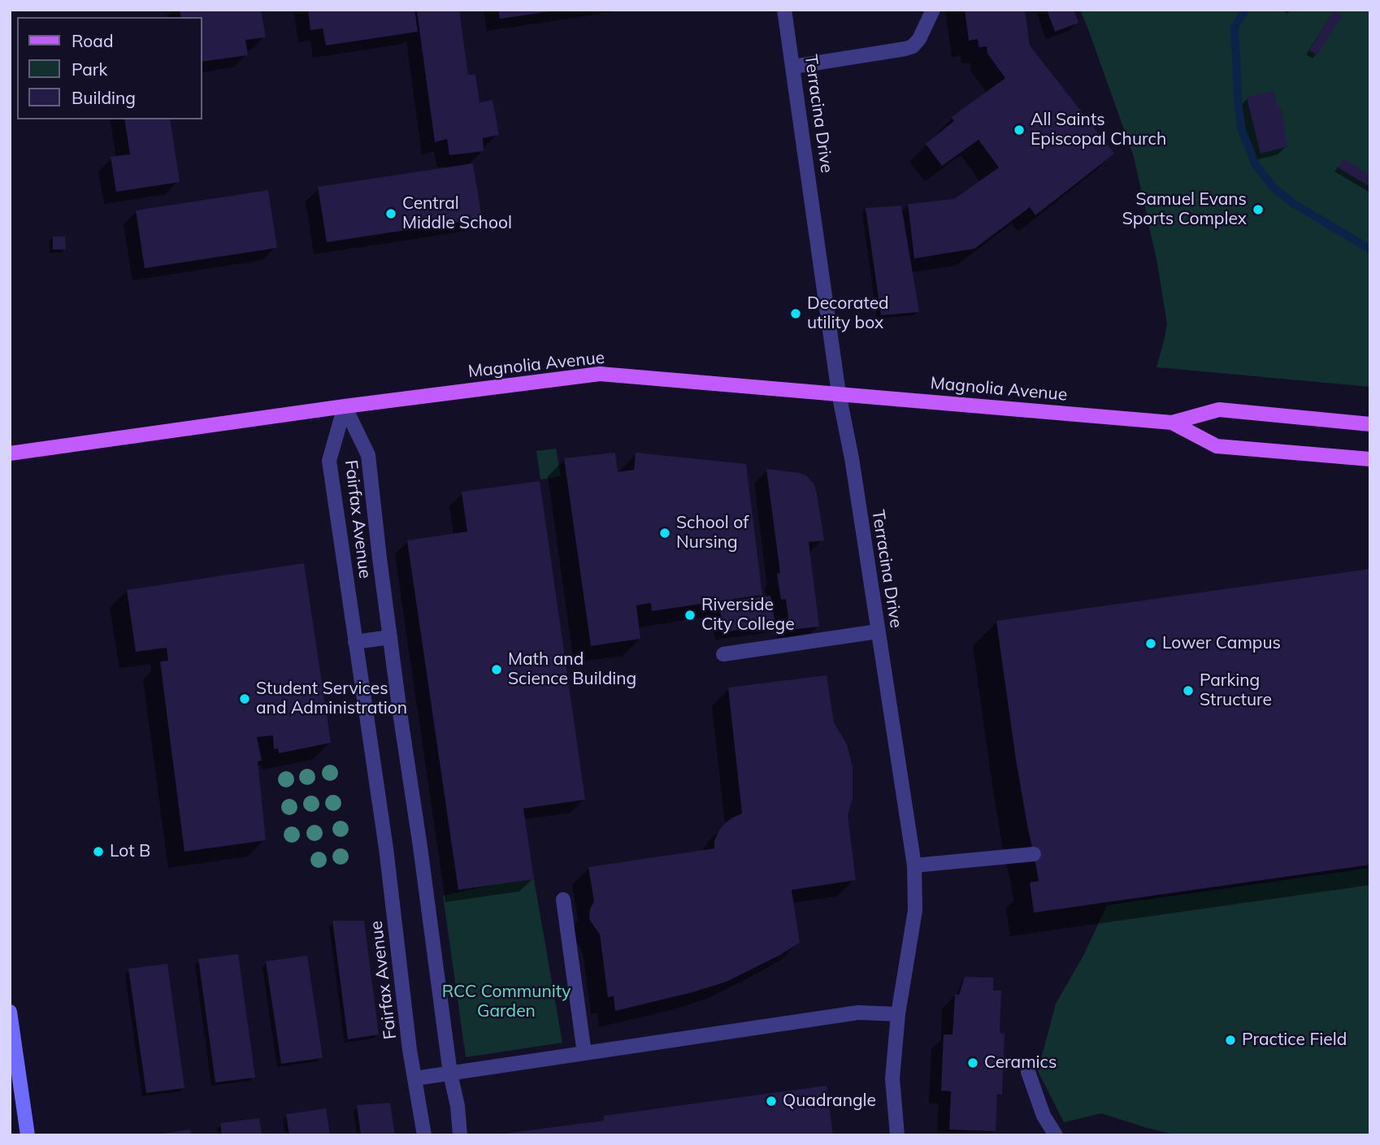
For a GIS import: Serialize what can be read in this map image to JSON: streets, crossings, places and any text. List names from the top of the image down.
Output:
{
  "streets": {
    "main road": ["Magnolia Avenue"],
    "street": ["Terracina Drive", "Fairfax Avenue"]
  },
  "crossings": [
    ["Terracina Drive", "Magnolia Avenue"],
    ["Magnolia Avenue", "Fairfax Avenue"]
  ],
  "parks": ["RCC Community Garden"],
  "places": [
    "All Saints Episcopal Church",
    "Samuel Evans Sports Complex",
    "Central Middle School",
    "Decorated utility box",
    "School of Nursing",
    "Riverside City College",
    "Lower Campus",
    "Math and Science Building",
    "Parking Structure",
    "Student Services and Administration",
    "Lot B",
    "Practice Field",
    "Ceramics",
    "Quadrangle"
  ],
  "legend": ["Road", "Park", "Building"]
}
